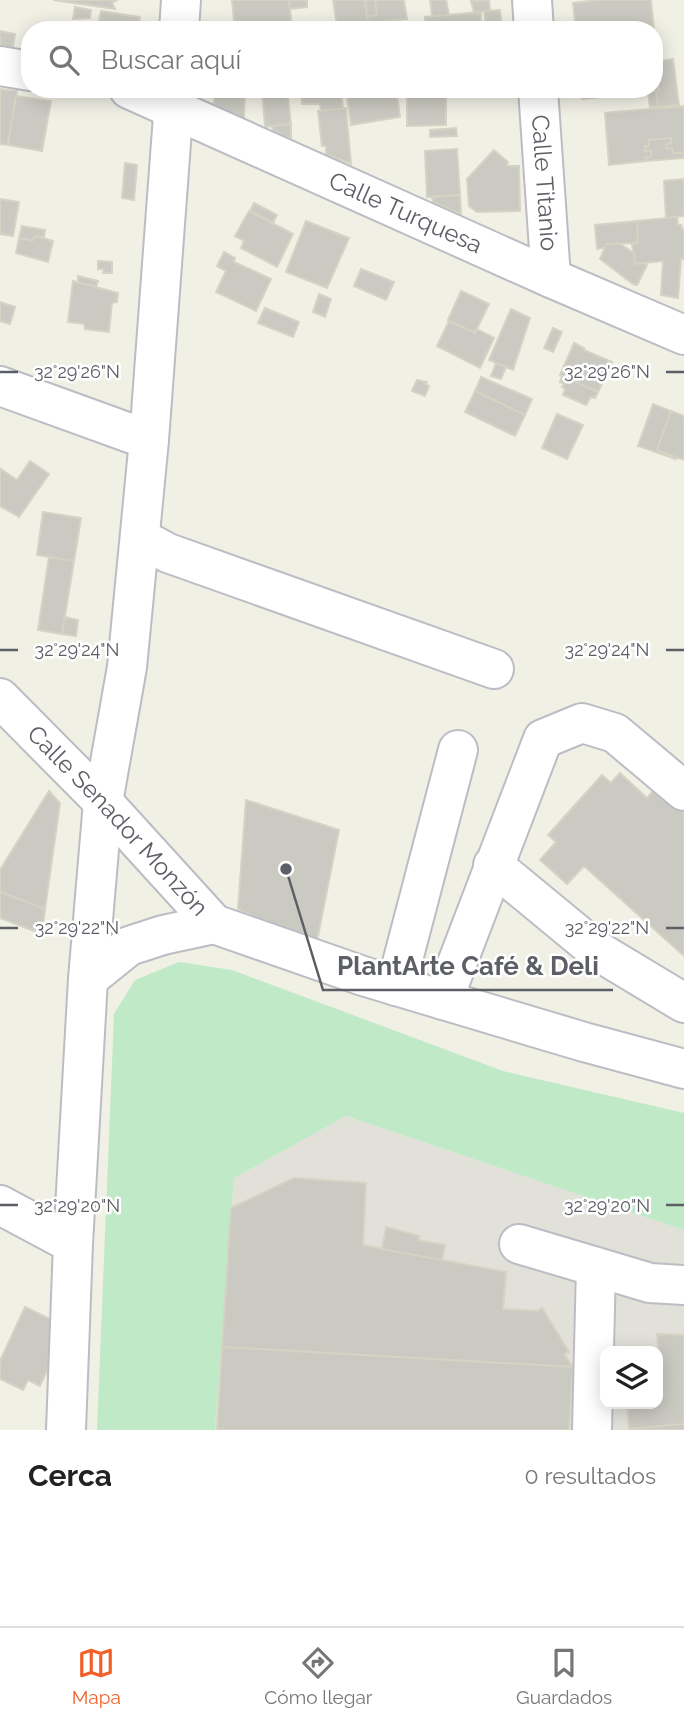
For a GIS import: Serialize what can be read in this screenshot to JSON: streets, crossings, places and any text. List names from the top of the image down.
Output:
{
  "streets": {
    "street": ["Calle Titanio", "Calle Turquesa", "Calle Senador Monzón"]
  },
  "crossings": [
    ["Calle Titanio", "Calle Turquesa"]
  ],
  "places": ["PlantArte Café & Deli"],
  "page": {
    "search": "Buscar aquí",
    "heading": ["Cerca", "0 resultados"],
    "nav": ["Mapa", "Cómo llegar", "Guardados"]
  },
  "coordinates": [
    "32°29'26\"N",
    "32°29'24\"N",
    "32°29'22\"N",
    "32°29'20\"N"
  ]
}
